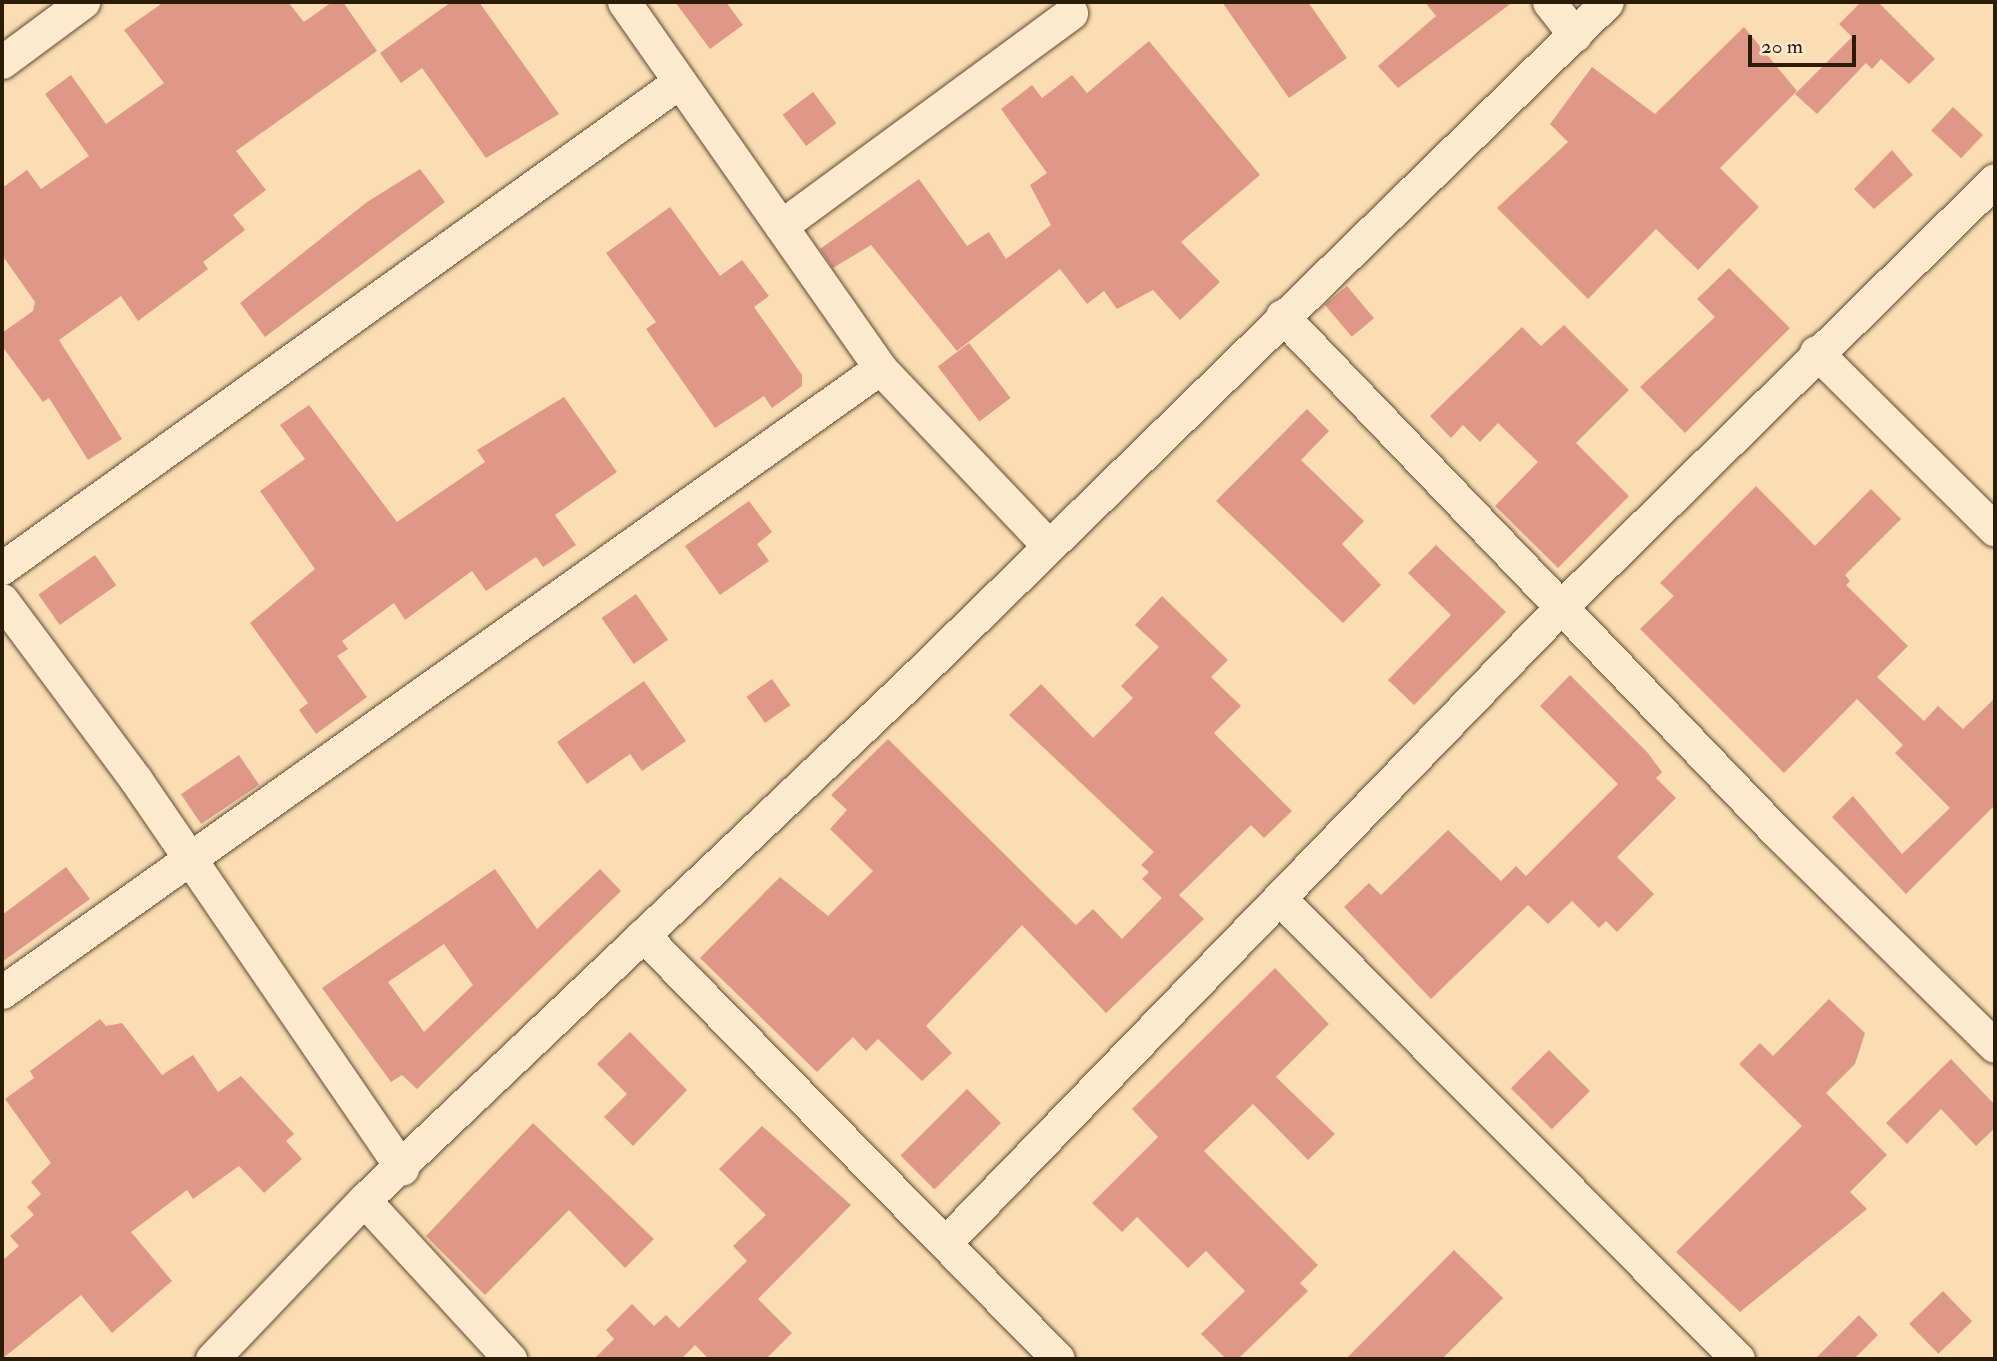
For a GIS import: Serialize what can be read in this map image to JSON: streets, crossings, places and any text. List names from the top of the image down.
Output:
{
  "scale_bar": "20 m"
}
